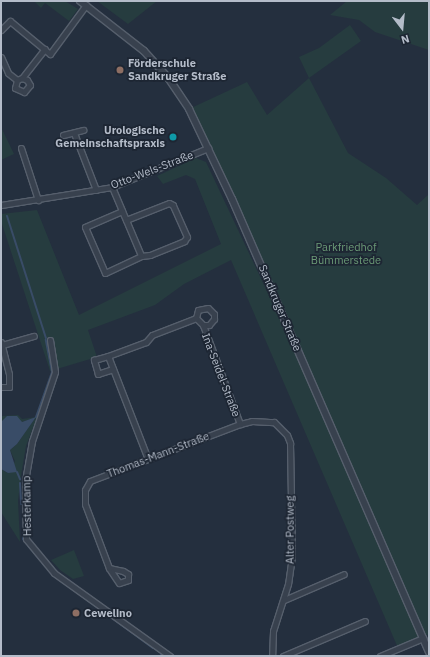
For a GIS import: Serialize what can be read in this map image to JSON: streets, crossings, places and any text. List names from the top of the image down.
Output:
{
  "streets": {
    "street": [
      "Otto-Wels-Straße",
      "Sandkruger Straße",
      "Ina-Seidel-Straße",
      "Thomas-Mann-Straße",
      "Hesterkamp",
      "Alter Postweg"
    ]
  },
  "crossings": [
    ["Otto-Wels-Straße", "Sandkruger Straße"],
    ["Ina-Seidel-Straße", "Thomas-Mann-Straße"],
    ["Thomas-Mann-Straße", "Alter Postweg"]
  ],
  "parks": ["Parkfriedhof Bümmerstede"],
  "places": ["Förderschule Sandkruger Straße", "Urologische Gemeinschaftspraxis", "Cewelino"],
  "north": "bottom"
}
